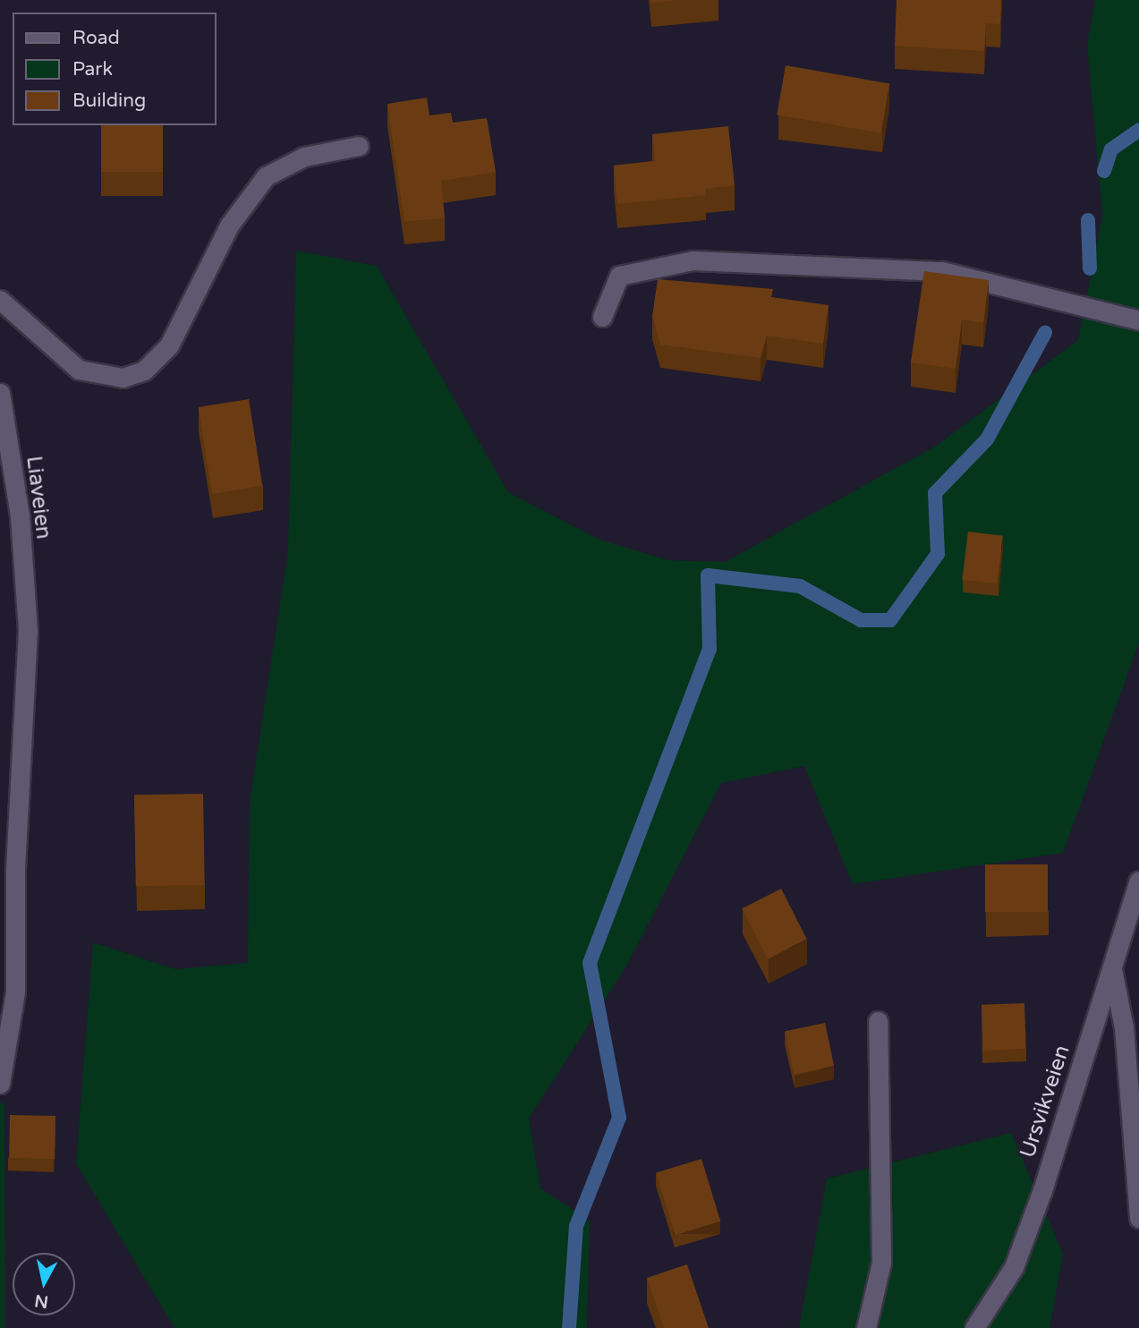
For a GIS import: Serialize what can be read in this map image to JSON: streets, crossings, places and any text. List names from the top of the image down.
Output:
{
  "streets": {
    "street": ["Liaveien", "Ursvikveien"]
  },
  "legend": ["Road", "Park", "Building"],
  "north": "bottom"
}
